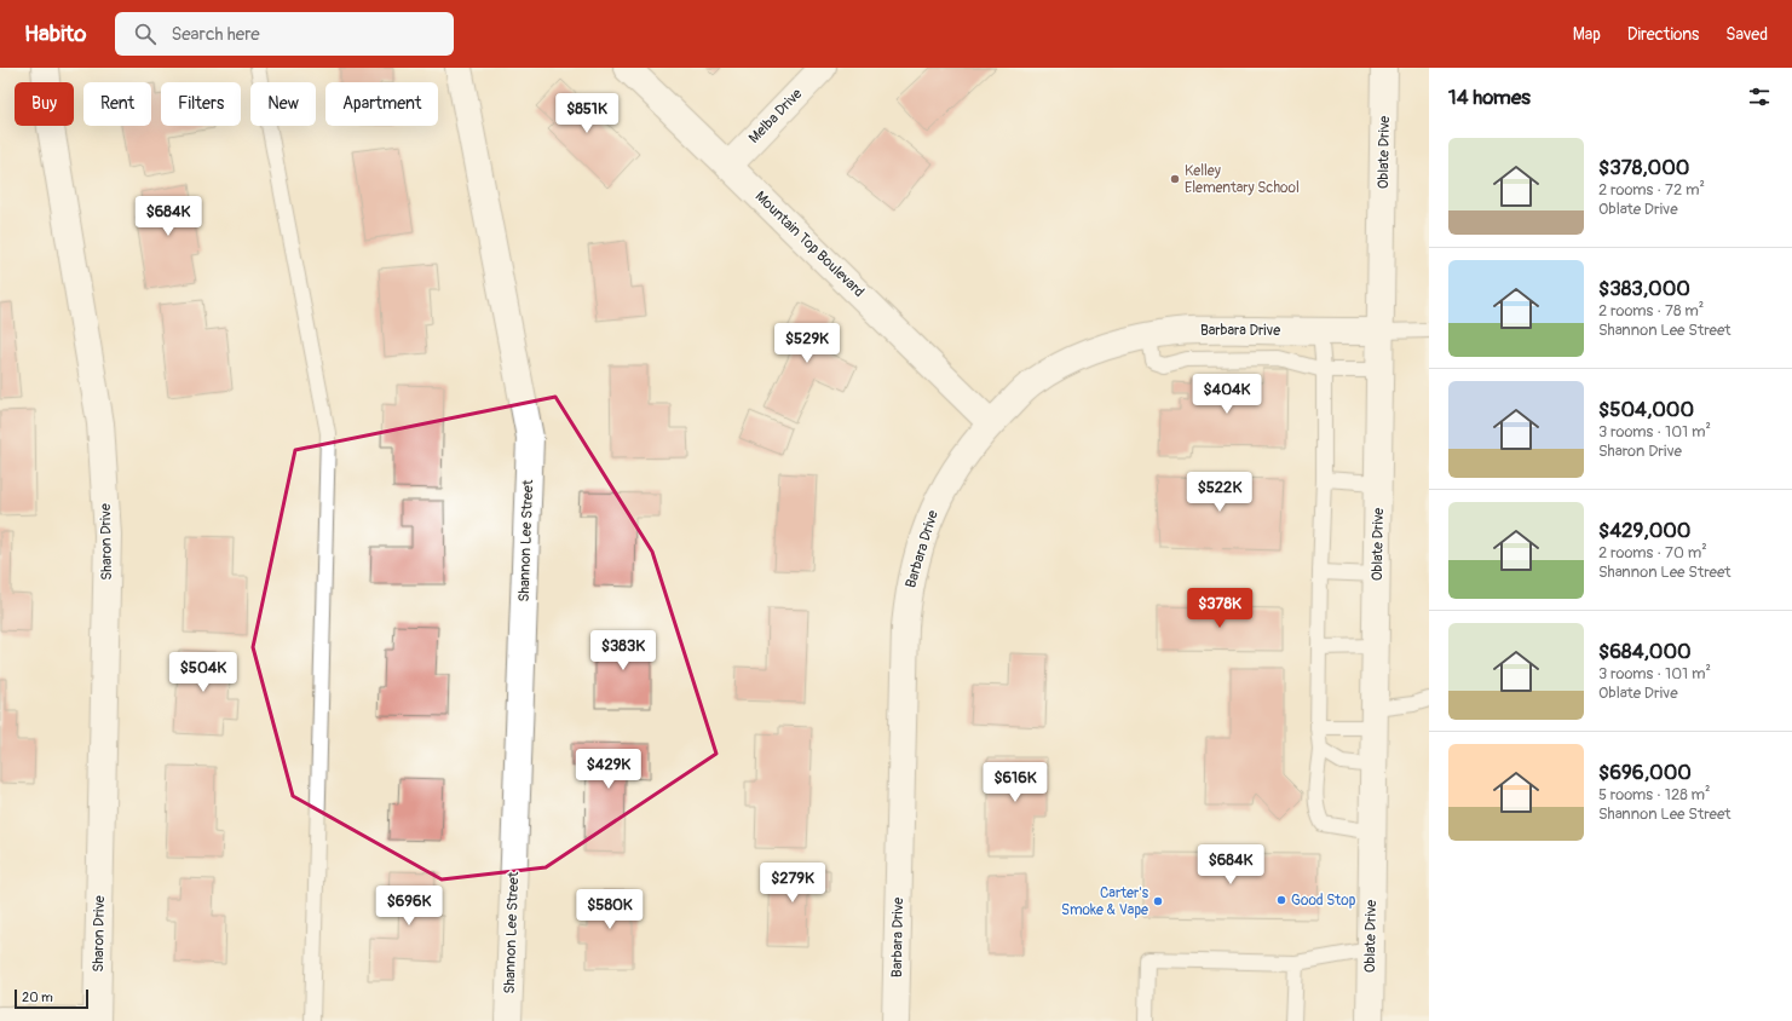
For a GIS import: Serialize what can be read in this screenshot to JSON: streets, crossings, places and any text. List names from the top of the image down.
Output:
{
  "streets": {
    "street": [
      "Melba Drive",
      "Oblate Drive",
      "Mountain Top Boulevard",
      "Barbara Drive",
      "Shannon Lee Street",
      "Sharon Drive"
    ]
  },
  "crossings": [
    ["Melba Drive", "Mountain Top Boulevard"],
    ["Oblate Drive", "Barbara Drive"],
    ["Mountain Top Boulevard", "Barbara Drive"]
  ],
  "places": ["Kelley Elementary School", "Good Stop", "Carter's Smoke & Vape"],
  "scale_bar": "20 m",
  "page": {
    "header": "Habito",
    "search": "Search here",
    "nav": ["Map", "Directions", "Saved"],
    "heading": "14 homes",
    "chip": [
      "Buy",
      "Rent",
      "Filters",
      "New",
      "Apartment"
    ],
    "price": [
      "$851K",
      "$684K",
      "$529K",
      "$404K",
      "$522K",
      "$378K",
      "$383K",
      "$504K",
      "$429K",
      "$616K",
      "$684K",
      "$279K",
      "$696K",
      "$580K"
    ],
    "list": [
      {
        "name": "$378,000",
        "note": "2 rooms · 72 m² · Oblate Drive"
      },
      {
        "name": "$383,000",
        "note": "2 rooms · 78 m² · Shannon Lee Street"
      },
      {
        "name": "$504,000",
        "note": "3 rooms · 101 m² · Sharon Drive"
      },
      {
        "name": "$429,000",
        "note": "2 rooms · 70 m² · Shannon Lee Street"
      },
      {
        "name": "$684,000",
        "note": "3 rooms · 101 m² · Oblate Drive"
      },
      {
        "name": "$696,000",
        "note": "5 rooms · 128 m² · Shannon Lee Street"
      }
    ],
    "scale": "20 m"
  }
}
